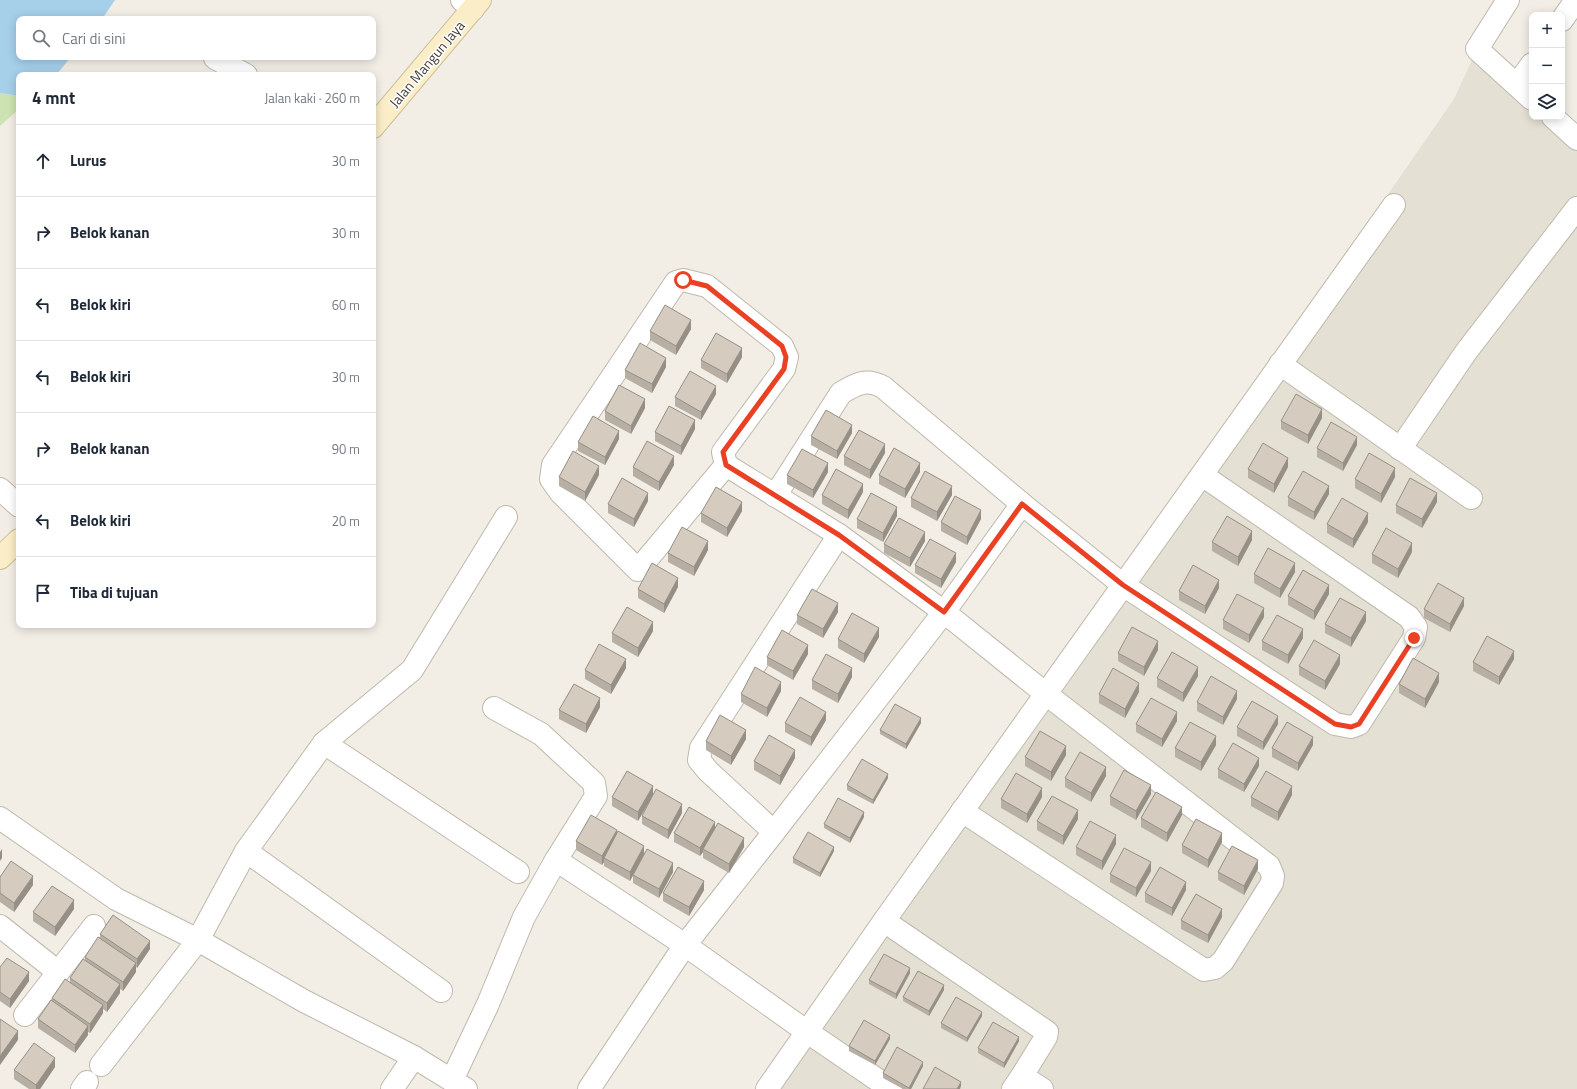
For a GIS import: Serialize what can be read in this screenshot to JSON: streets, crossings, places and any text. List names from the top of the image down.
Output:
{
  "streets": {
    "street": ["Jalan Mangun Jaya"]
  },
  "page": {
    "map_buttons": ["+", "−"],
    "search": "Cari di sini",
    "heading": ["4 mnt", "Jalan kaki · 260 m"],
    "list": [
      ["Lurus", "30 m"],
      ["Belok kanan", "30 m"],
      ["Belok kiri", "60 m"],
      ["Belok kiri", "30 m"],
      ["Belok kanan", "90 m"],
      ["Belok kiri", "20 m"],
      "Tiba di tujuan"
    ]
  }
}
